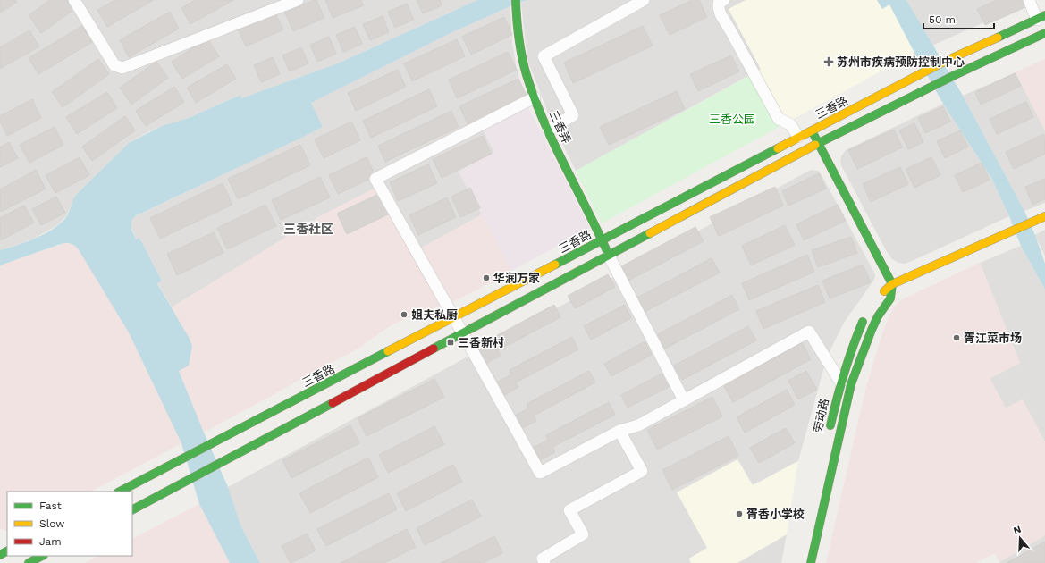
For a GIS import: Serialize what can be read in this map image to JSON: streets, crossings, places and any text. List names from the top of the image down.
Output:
{
  "streets": {
    "main road": ["三香路", "三香弄", "劳动路"]
  },
  "crossings": [
    ["三香路", "三香弄"]
  ],
  "districts": ["三香社区"],
  "parks": ["三香公园"],
  "places": {
    "health": ["苏州市疾病预防控制中心"],
    "other": [
      "华润万家",
      "姐夫私厨",
      "胥江菜市场",
      "胥香小学校"
    ],
    "transit": ["三香新村"]
  },
  "legend": ["Fast", "Slow", "Jam"],
  "scale_bar": "50 m",
  "north": "top"
}
